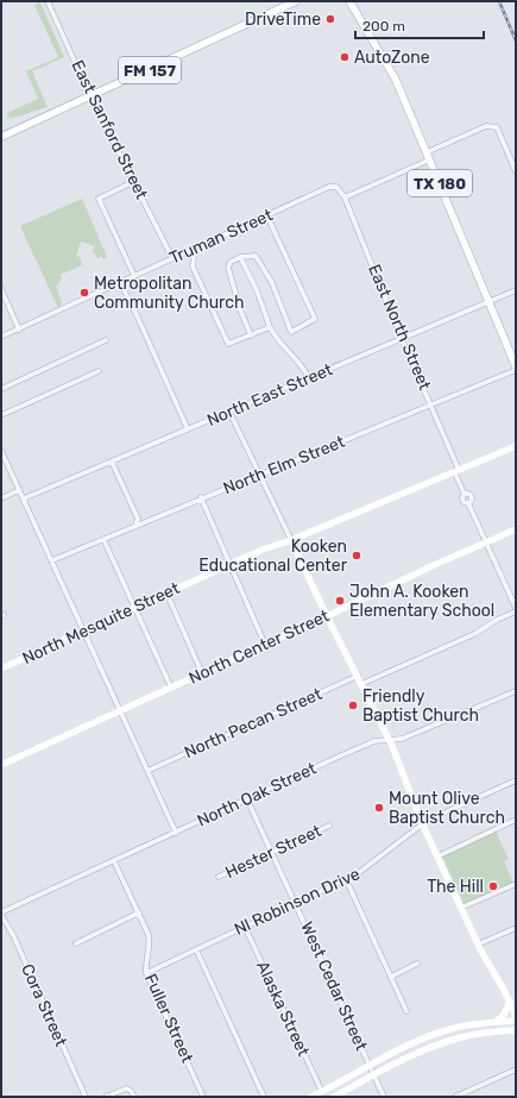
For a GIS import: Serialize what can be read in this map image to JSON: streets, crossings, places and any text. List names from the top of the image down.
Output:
{
  "streets": {
    "main road": [
      "FM 157",
      "TX 180",
      "North Mesquite Street",
      "North Center Street"
    ],
    "street": [
      "East Sanford Street",
      "Truman Street",
      "East North Street",
      "North East Street",
      "North Elm Street",
      "North Pecan Street",
      "North Oak Street",
      "Hester Street",
      "Nl Robinson Drive",
      "West Cedar Street",
      "Cora Street",
      "Alaska Street",
      "Fuller Street"
    ]
  },
  "crossings": [
    ["FM 157", "East Sanford Street"],
    ["East Sanford Street", "Truman Street"],
    ["TX 180", "North East Street"],
    ["TX 180", "North Elm Street"],
    ["Truman Street", "East North Street"],
    ["East North Street", "North East Street"],
    ["East North Street", "North Elm Street"],
    ["East North Street", "North Mesquite Street"],
    ["East North Street", "North Center Street"],
    ["North Oak Street", "West Cedar Street"],
    ["North Oak Street", "Cora Street"],
    ["North Oak Street", "Fuller Street"],
    ["Hester Street", "West Cedar Street"],
    ["Nl Robinson Drive", "West Cedar Street"],
    ["Nl Robinson Drive", "Alaska Street"],
    ["Nl Robinson Drive", "Fuller Street"]
  ],
  "places": [
    "DriveTime",
    "AutoZone",
    "Metropolitan Community Church",
    "Kooken Educational Center",
    "John A. Kooken Elementary School",
    "Friendly Baptist Church",
    "Mount Olive Baptist Church",
    "The Hill"
  ],
  "scale_bar": "200 m"
}
